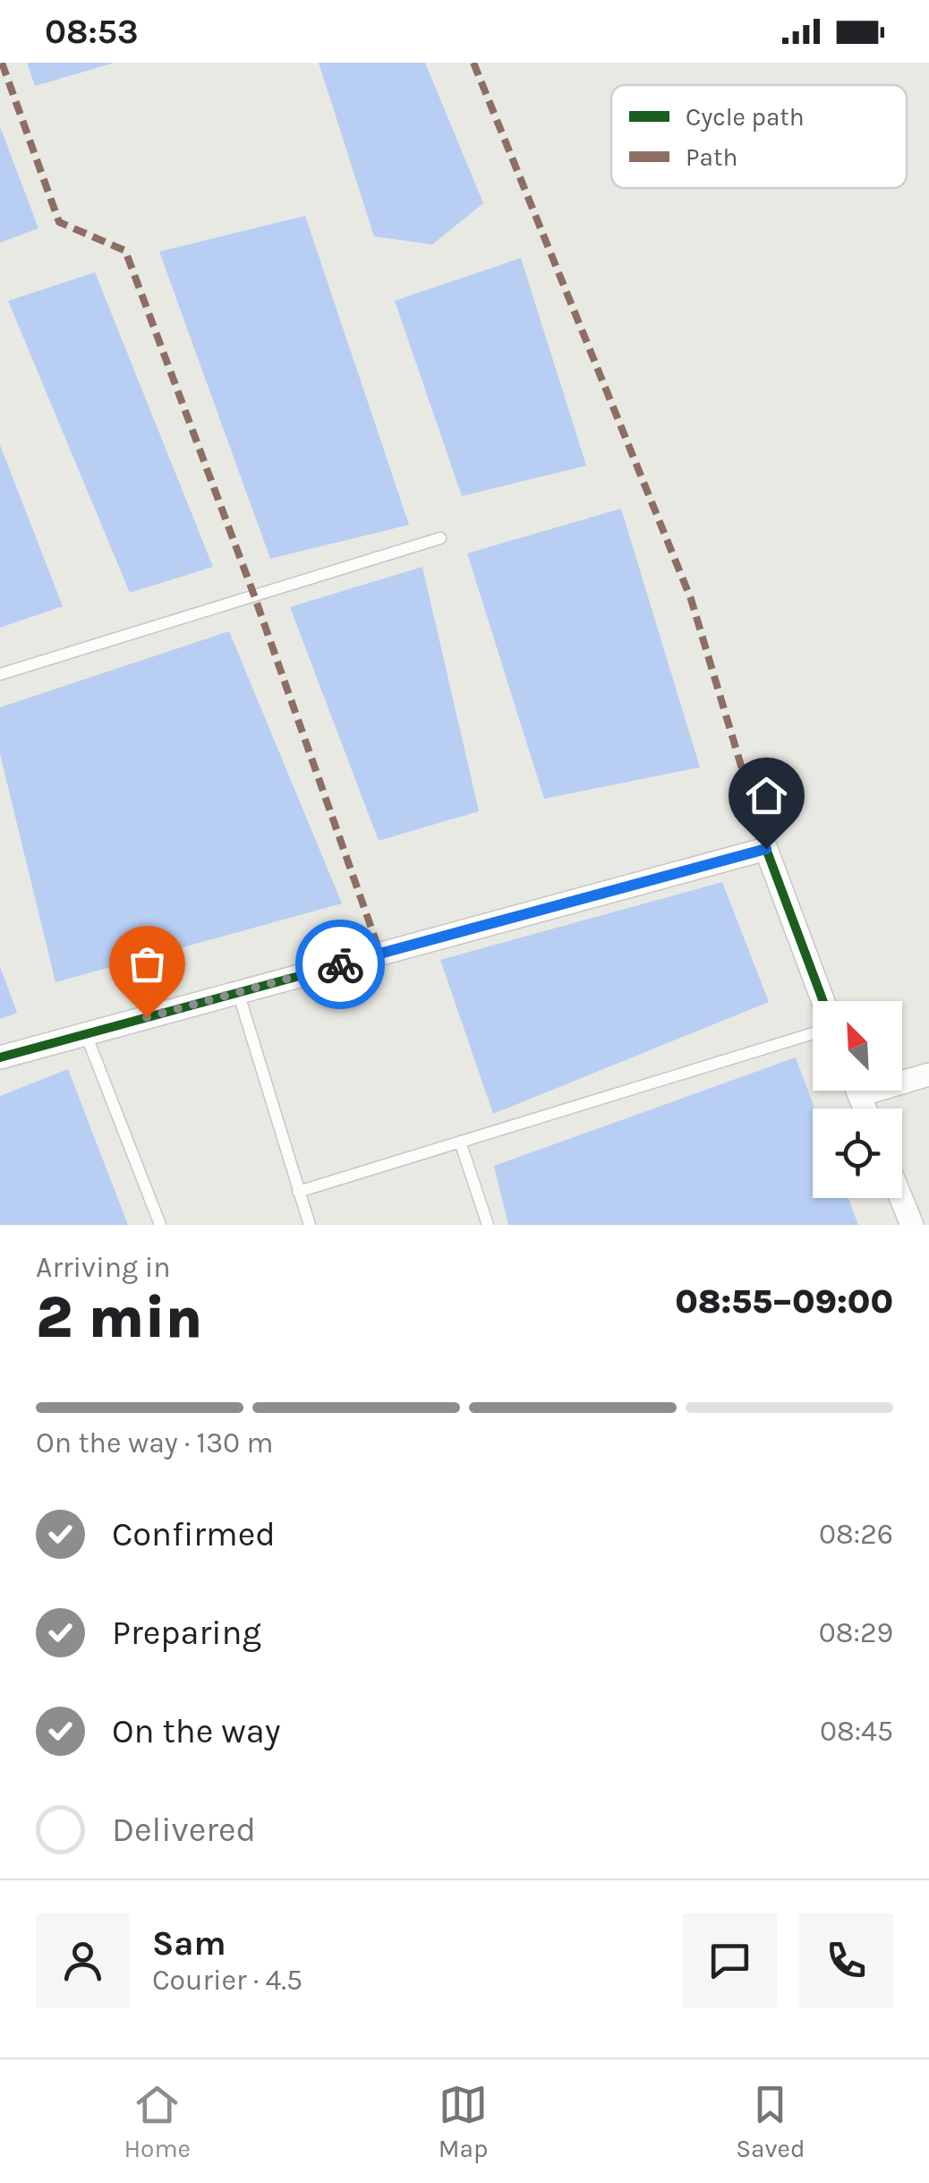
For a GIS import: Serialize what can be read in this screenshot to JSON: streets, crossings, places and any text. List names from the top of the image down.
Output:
{
  "legend": ["Cycle path", "Path"],
  "north": "top left",
  "page": {
    "status": "08:53",
    "heading": ["2 min", "Arriving in", "08:55–09:00"],
    "panel": ["Sam", "Courier · 4.5"],
    "bar": "On the way · 130 m",
    "list": [
      ["Confirmed", "08:26"],
      ["Preparing", "08:29"],
      ["On the way", "08:45"],
      "Delivered"
    ],
    "tabs": ["Home", "Map", "Saved"]
  }
}
